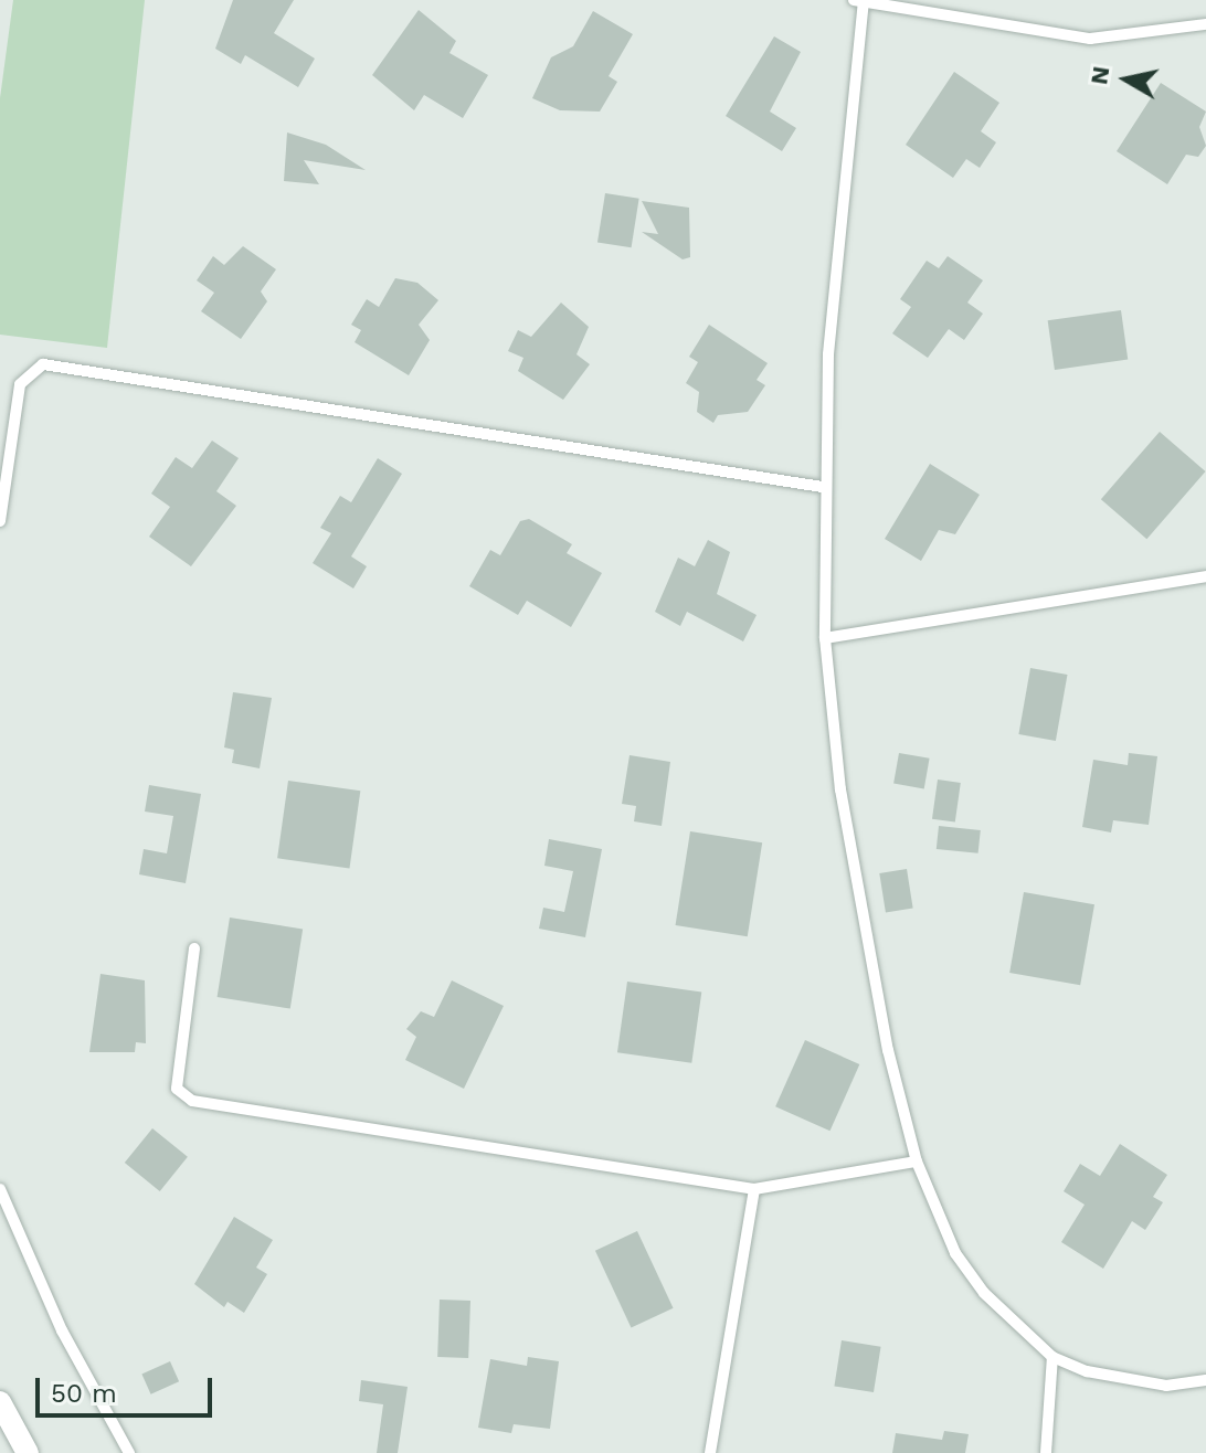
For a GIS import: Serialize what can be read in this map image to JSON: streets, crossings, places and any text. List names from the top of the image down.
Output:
{
  "scale_bar": "50 m",
  "north": "left"
}
